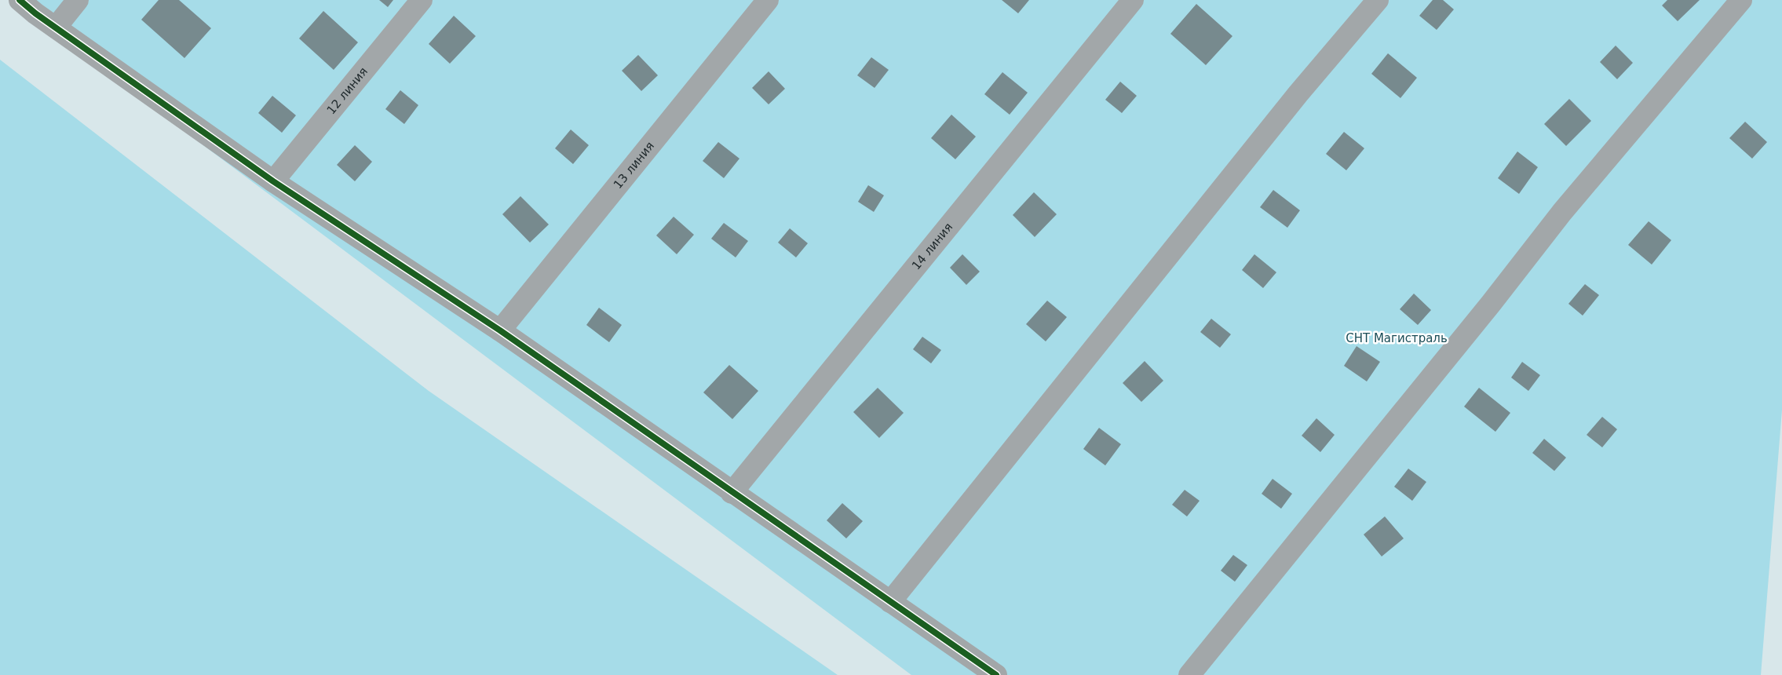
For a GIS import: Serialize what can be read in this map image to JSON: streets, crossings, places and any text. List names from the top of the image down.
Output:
{
  "streets": {
    "street": ["12 линия", "13 линия", "14 линия"]
  },
  "parks": ["СНТ Магистраль"]
}
